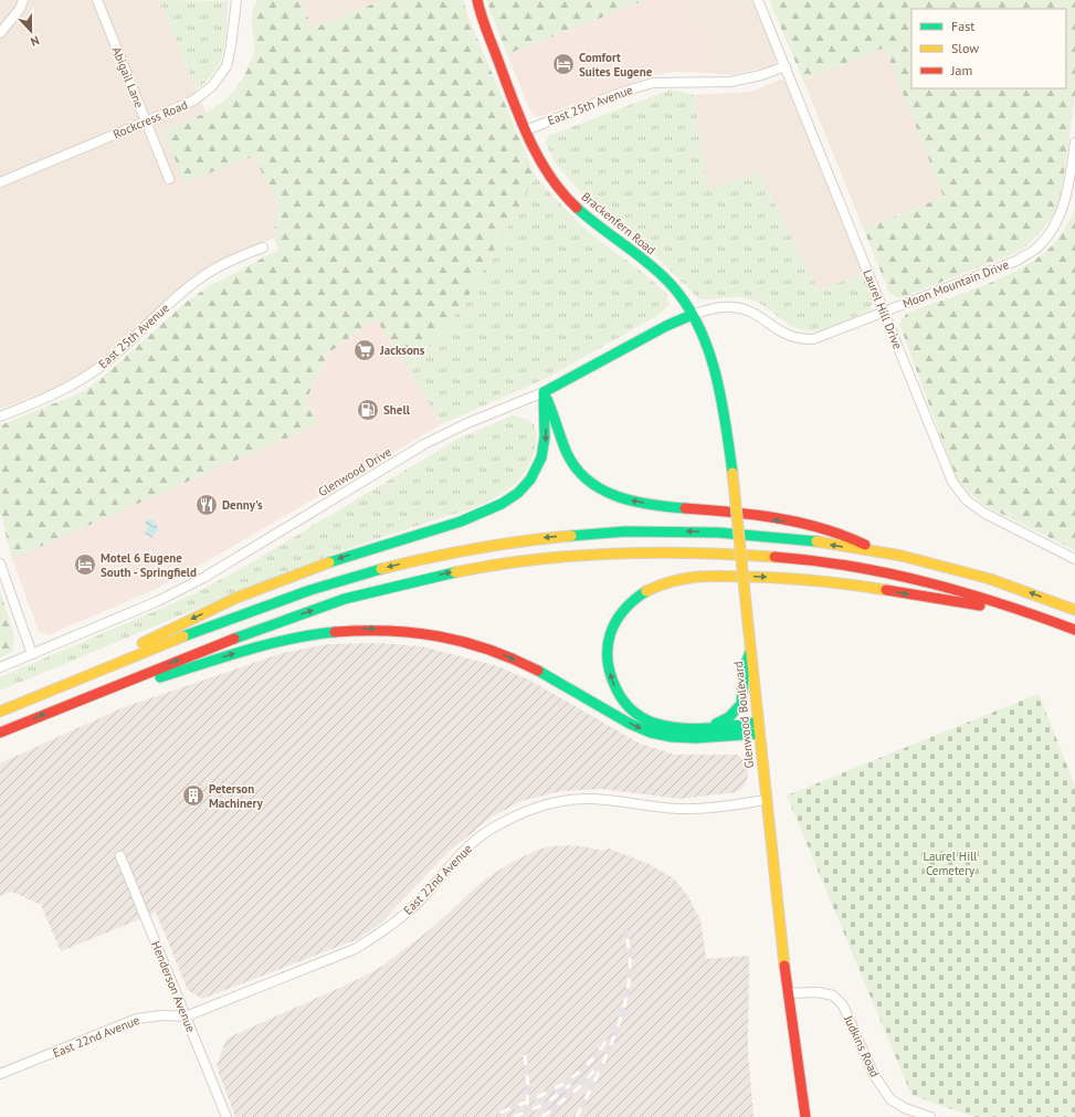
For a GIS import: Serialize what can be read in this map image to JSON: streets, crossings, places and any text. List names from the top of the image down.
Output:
{
  "streets": {
    "main road": ["Brackenfern Road", "Glenwood Drive", "Glenwood Boulevard"],
    "street": [
      "Abigail Lane",
      "East 25th Avenue",
      "Rockcress Road",
      "Moon Mountain Drive",
      "Laurel Hill Drive",
      "East 22nd Avenue",
      "Henderson Avenue",
      "Judkins Road"
    ]
  },
  "crossings": [
    ["Abigail Lane", "Rockcress Road"],
    ["East 25th Avenue", "Brackenfern Road"],
    ["East 25th Avenue", "Laurel Hill Drive"],
    ["Brackenfern Road", "Moon Mountain Drive"],
    ["Brackenfern Road", "Glenwood Drive"],
    ["Brackenfern Road", "Glenwood Boulevard"],
    ["Moon Mountain Drive", "Laurel Hill Drive"],
    ["Moon Mountain Drive", "Glenwood Drive"],
    ["Moon Mountain Drive", "Glenwood Boulevard"],
    ["Glenwood Drive", "Glenwood Boulevard"],
    ["Glenwood Boulevard", "East 22nd Avenue"],
    ["Glenwood Boulevard", "Judkins Road"],
    ["East 22nd Avenue", "Henderson Avenue"]
  ],
  "parks": ["Laurel Hill Cemetery"],
  "places": {
    "hotel": ["Comfort Suites Eugene", "Motel 6 Eugene South - Springfield"],
    "supermarket": ["Jacksons"],
    "fuel station": ["Shell"],
    "restaurant": ["Denny's"],
    "building": ["Peterson Machinery"]
  },
  "legend": ["Fast", "Slow", "Jam"],
  "north": "bottom"
}
